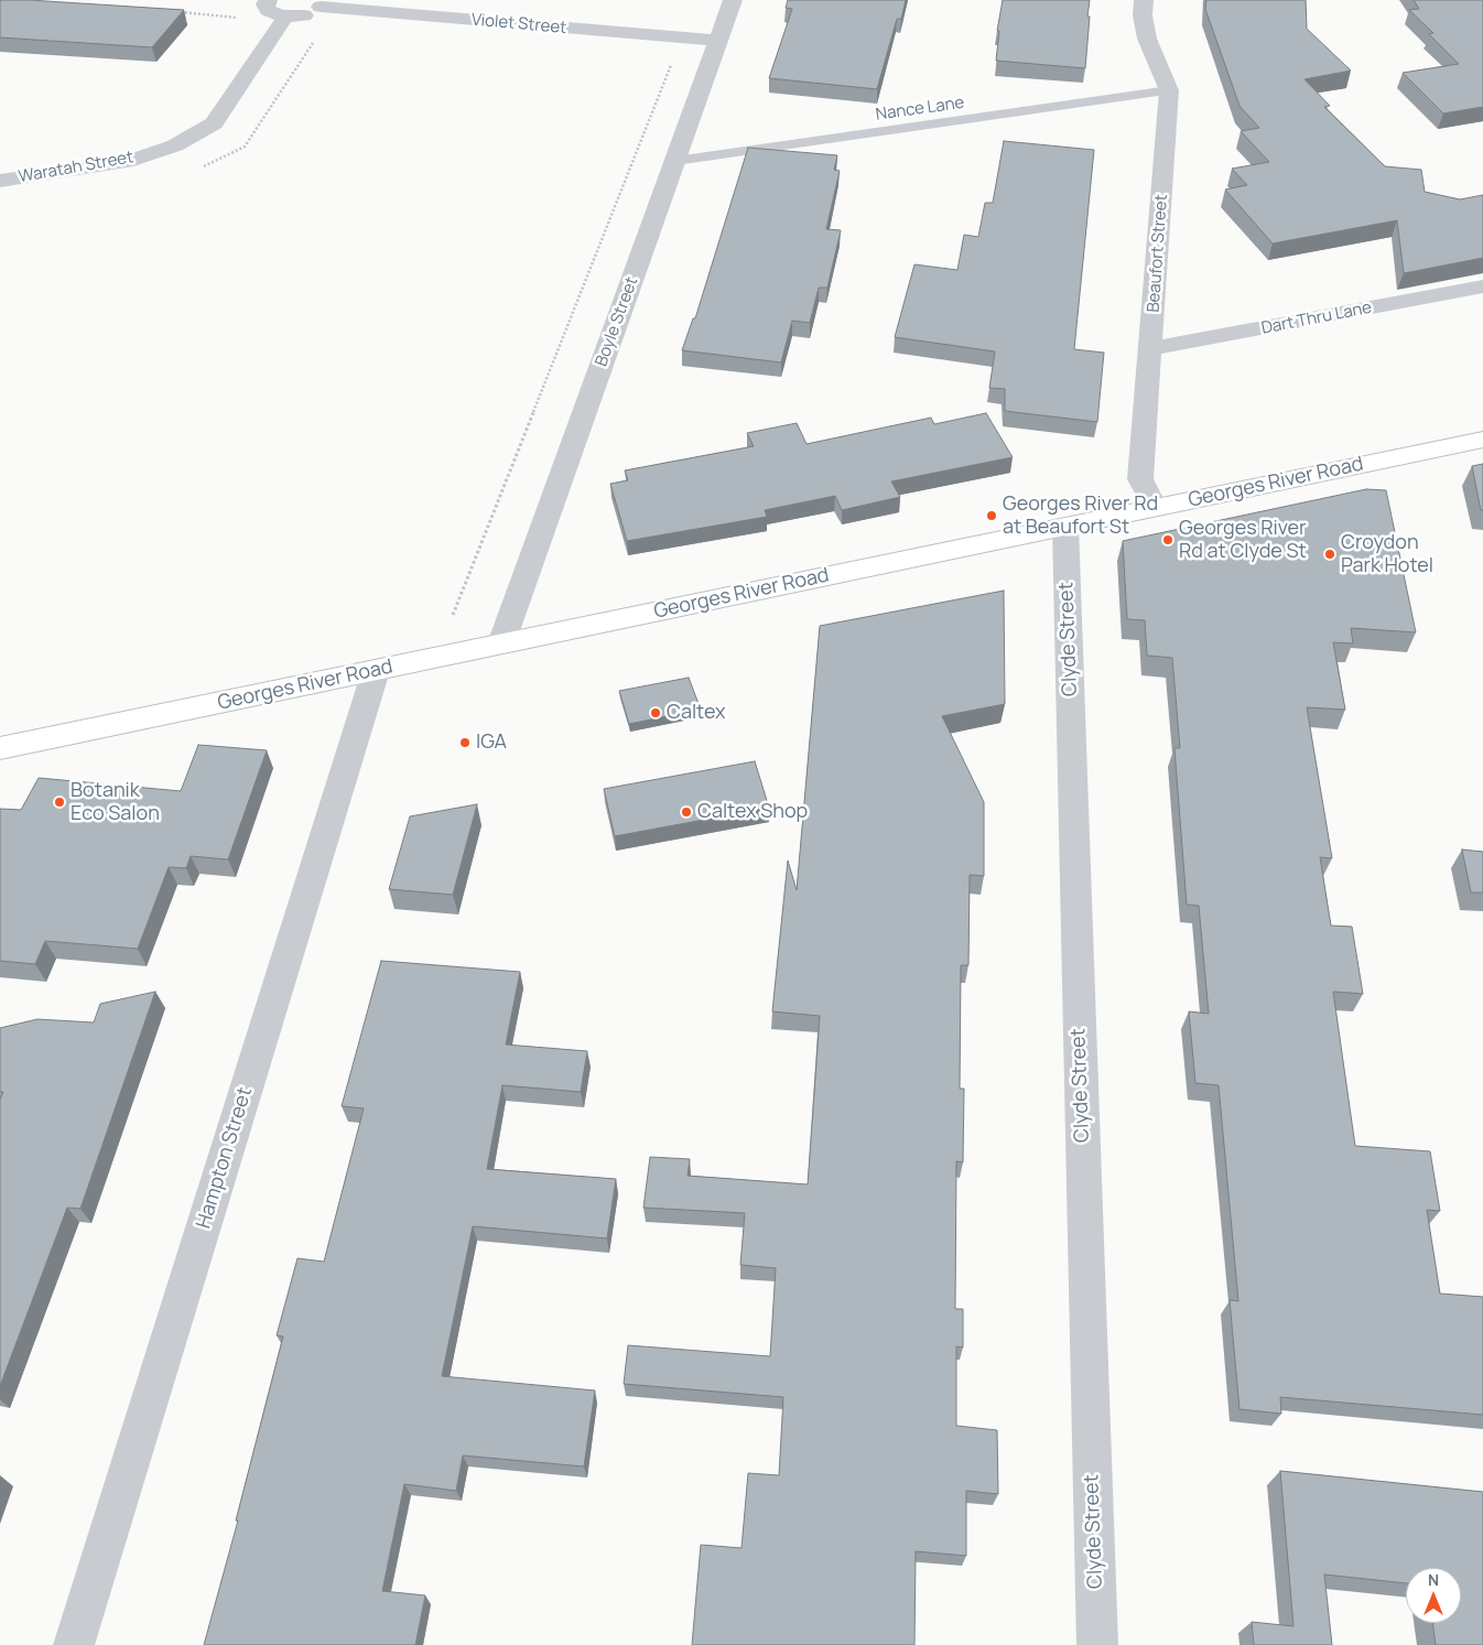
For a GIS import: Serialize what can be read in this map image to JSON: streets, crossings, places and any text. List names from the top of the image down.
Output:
{
  "streets": {
    "main road": ["Georges River Road"],
    "street": [
      "Violet Street",
      "Waratah Street",
      "Beaufort Street",
      "Dart Thru Lane",
      "Boyle Street",
      "Clyde Street",
      "Hampton Street"
    ],
    "lane": ["Nance Lane"]
  },
  "crossings": [
    ["Violet Street", "Boyle Street"],
    ["Nance Lane", "Beaufort Street"],
    ["Nance Lane", "Boyle Street"],
    ["Beaufort Street", "Dart Thru Lane"],
    ["Beaufort Street", "Georges River Road"],
    ["Boyle Street", "Georges River Road"],
    ["Georges River Road", "Clyde Street"],
    ["Georges River Road", "Hampton Street"]
  ],
  "places": [
    "Georges River Rd at Beaufort St",
    "Georges River Rd at Clyde St",
    "Croydon Park Hotel",
    "Caltex",
    "IGA",
    "Botanik Eco Salon",
    "Caltex Shop"
  ],
  "north": "top"
}
